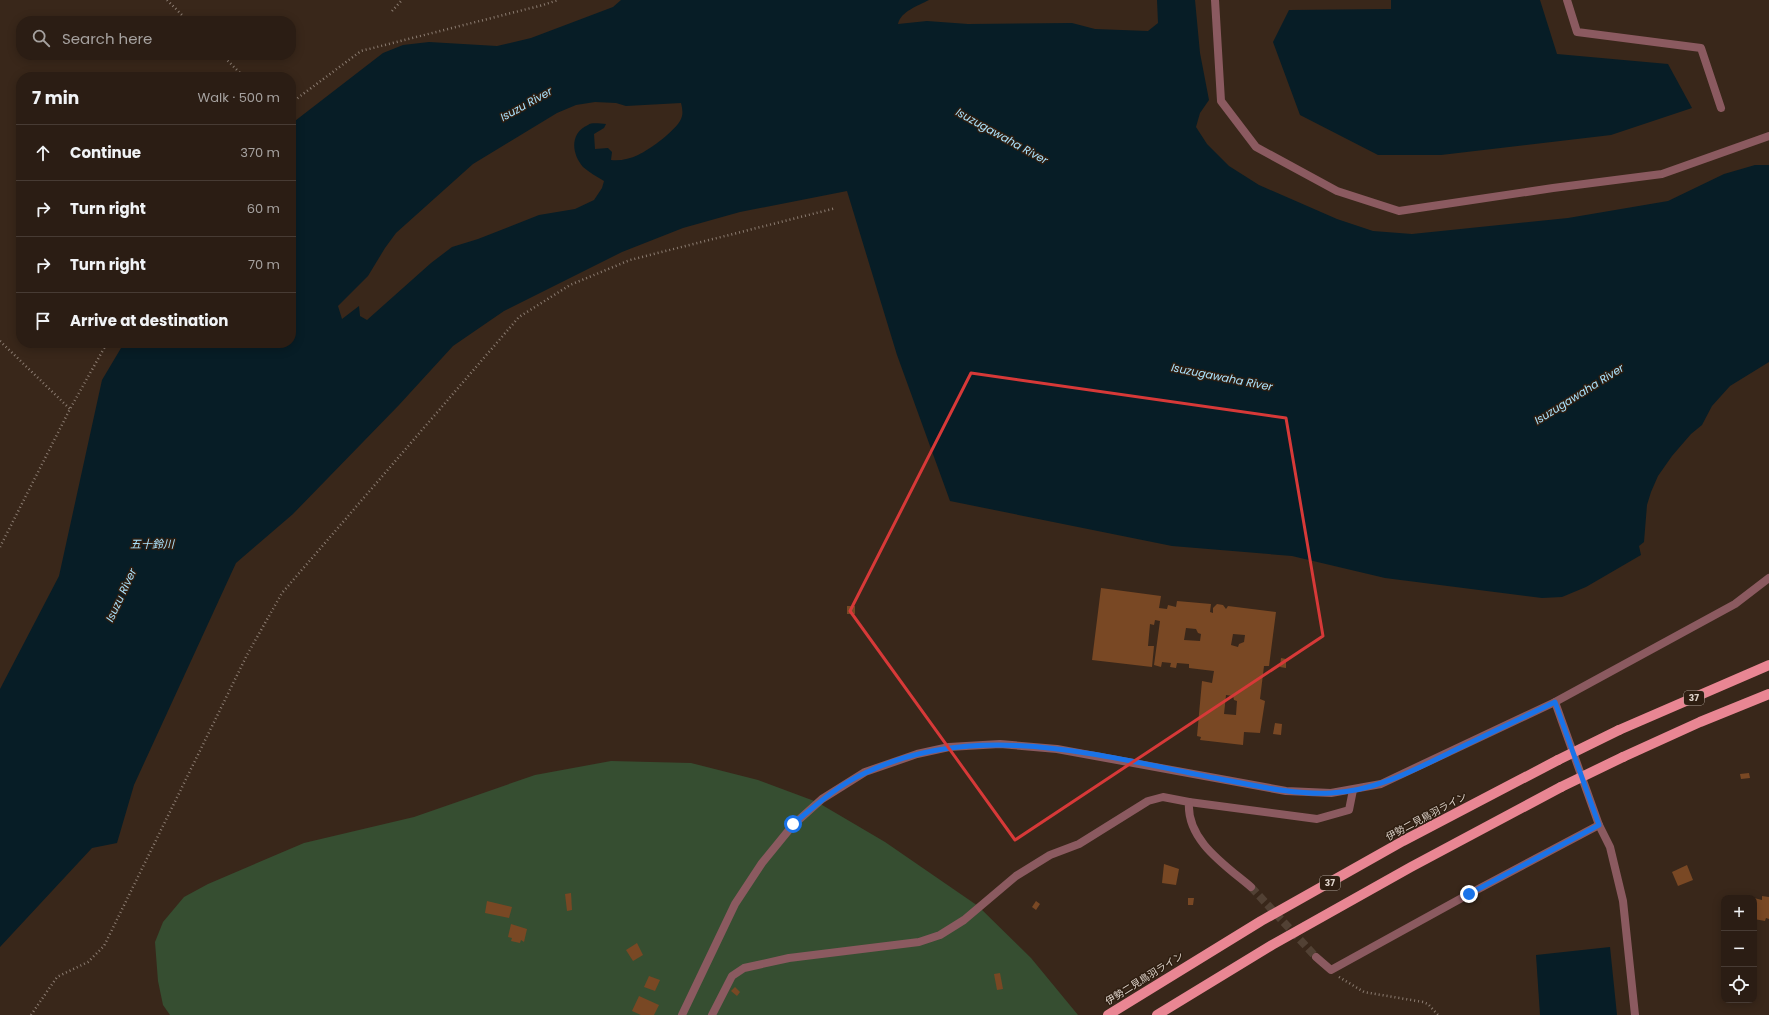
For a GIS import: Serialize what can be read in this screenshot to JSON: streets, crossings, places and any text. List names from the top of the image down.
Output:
{
  "streets": {
    "main road": ["37", "伊勢二見鳥羽ライン"]
  },
  "water": ["Isuzu River", "Isuzugawaha River", "五十鈴川"],
  "page": {
    "search": "Search here",
    "heading": ["7 min", "Walk · 500 m"],
    "list": [
      ["Continue", "370 m"],
      ["Turn right", "60 m"],
      ["Turn right", "70 m"],
      "Arrive at destination"
    ],
    "map_buttons": ["+", "−"]
  }
}
